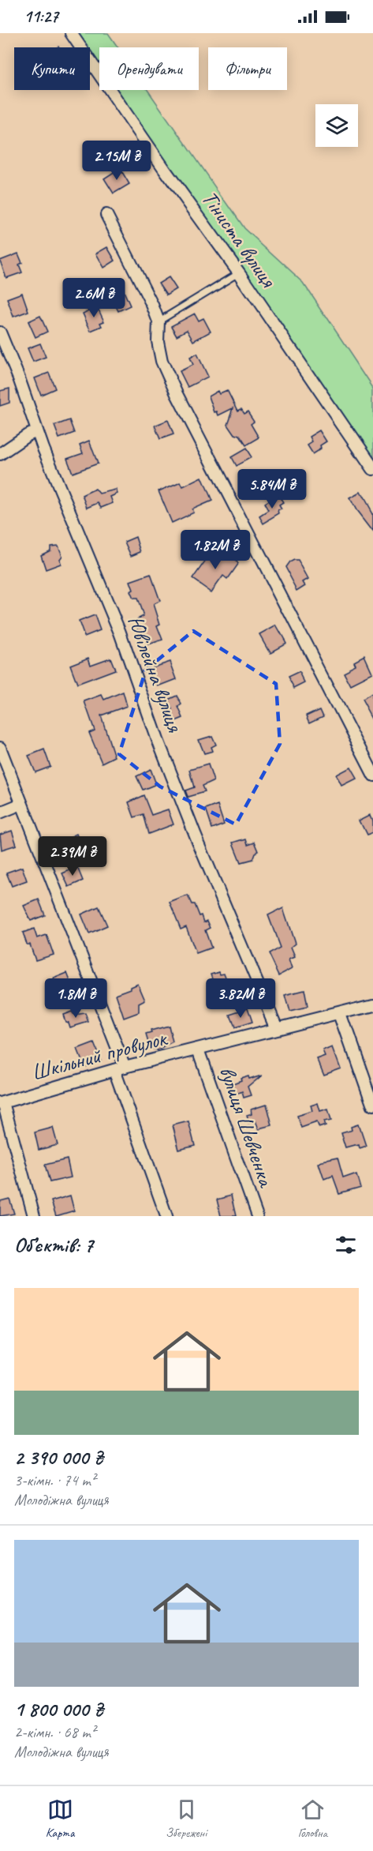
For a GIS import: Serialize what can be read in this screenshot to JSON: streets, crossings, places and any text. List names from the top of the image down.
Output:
{
  "streets": {
    "street": [
      "Тіниста вулиця",
      "Ювілейна вулиця",
      "Шкільний провулок",
      "вулиця Шевченка"
    ]
  },
  "crossings": [
    ["Ювілейна вулиця", "Шкільний провулок"],
    ["Шкільний провулок", "вулиця Шевченка"]
  ],
  "page": {
    "status": "11:27",
    "chip": ["Купити", "Орендувати", "Фільтри"],
    "price": [
      "2.15M ₴",
      "2.6M ₴",
      "5.84M ₴",
      "1.82M ₴",
      "2.39M ₴",
      "1.8M ₴",
      "3.82M ₴"
    ],
    "heading": "Об’єктів: 7",
    "list": [
      {
        "name": "2 390 000 ₴",
        "note": "3-кімн. · 74 m² · Молодіжна вулиця"
      },
      {
        "name": "1 800 000 ₴",
        "note": "2-кімн. · 68 m² · Молодіжна вулиця"
      }
    ],
    "tabs": ["Карта", "Збережені", "Головна"]
  }
}
